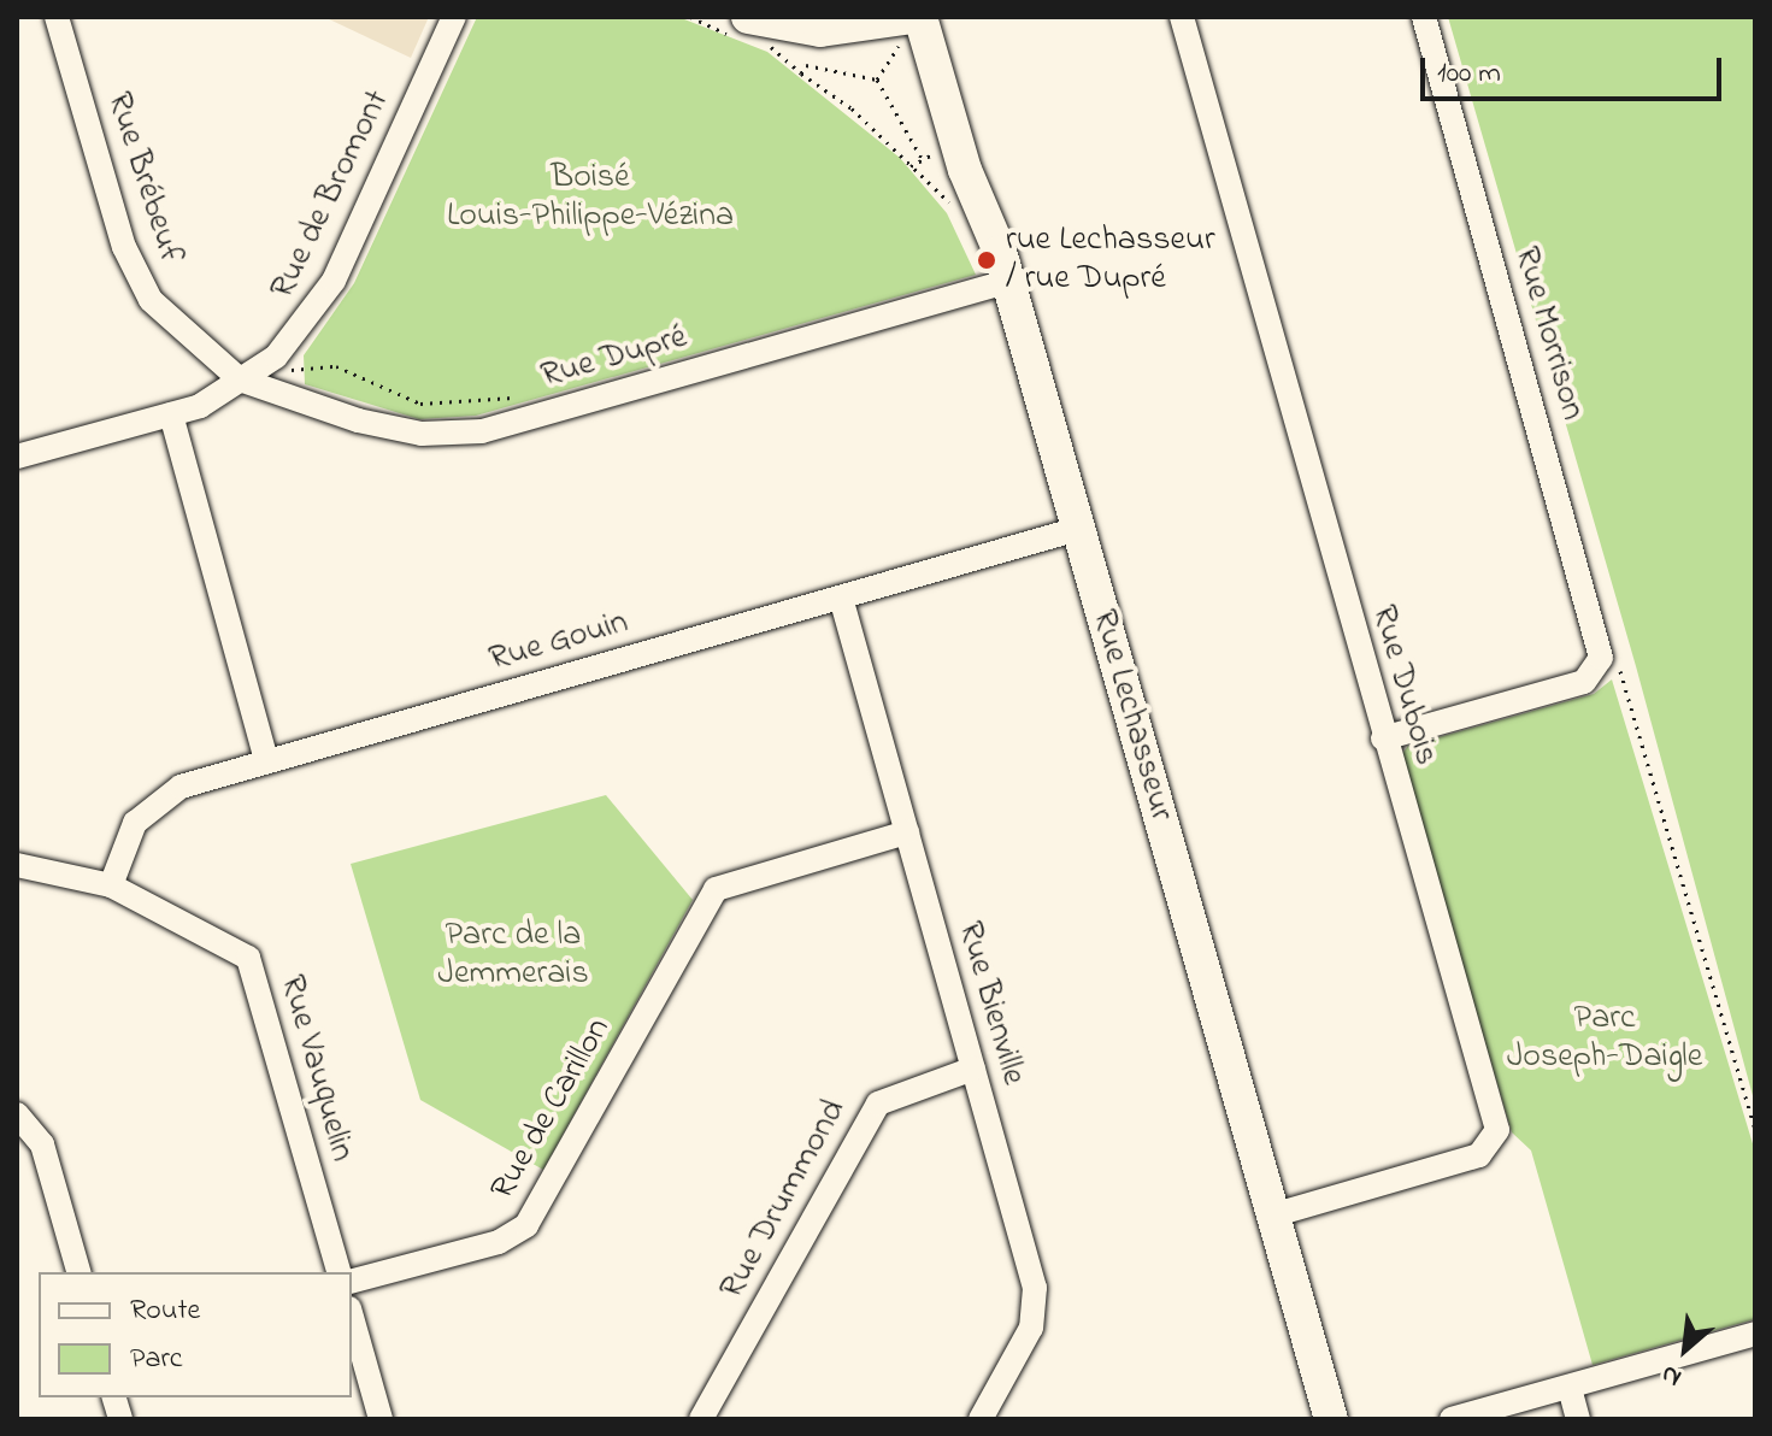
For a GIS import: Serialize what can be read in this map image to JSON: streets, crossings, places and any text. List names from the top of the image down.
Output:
{
  "streets": {
    "street": [
      "Rue Brébeuf",
      "Rue de Bromont",
      "Rue Morrison",
      "Rue Dupré",
      "Rue Gouin",
      "Rue Dubois",
      "Rue Lechasseur",
      "Rue Bienville",
      "Rue Vauquelin",
      "Rue de Carillon",
      "Rue Drummond"
    ]
  },
  "crossings": [
    ["Rue Brébeuf", "Rue de Bromont"],
    ["Rue Brébeuf", "Rue Dupré"],
    ["Rue de Bromont", "Rue Dupré"],
    ["Rue Dupré", "Rue Lechasseur"],
    ["Rue Gouin", "Rue Lechasseur"],
    ["Rue Gouin", "Rue Bienville"],
    ["Rue Gouin", "Rue Vauquelin"],
    ["Rue Dubois", "Rue Lechasseur"],
    ["Rue Bienville", "Rue de Carillon"],
    ["Rue Bienville", "Rue Drummond"]
  ],
  "parks": ["Boisé Louis-Philippe-Vézina", "Parc de la Jemmerais", "Parc Joseph-Daigle"],
  "places": ["rue Lechasseur / rue Dupré"],
  "legend": ["Route", "Parc"],
  "scale_bar": "100 m",
  "north": "bottom left"
}
